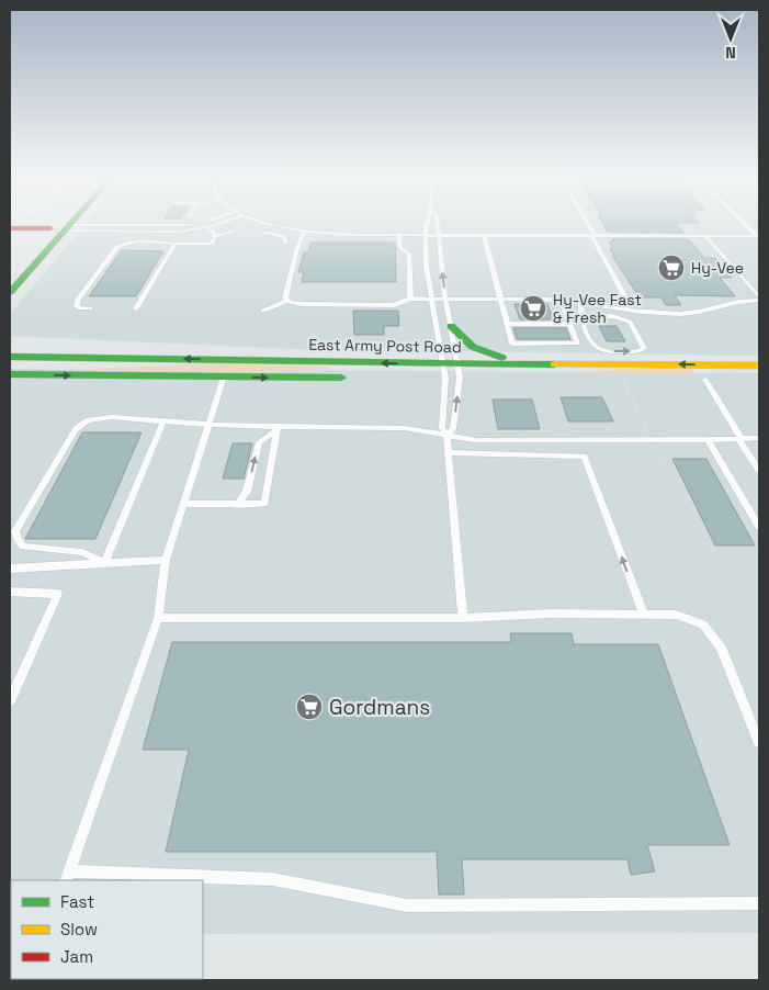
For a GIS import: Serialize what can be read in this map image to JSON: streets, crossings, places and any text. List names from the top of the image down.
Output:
{
  "streets": {
    "main road": ["East Army Post Road"]
  },
  "places": {
    "supermarket": ["Hy-Vee", "Hy-Vee Fast & Fresh", "Gordmans"]
  },
  "legend": ["Fast", "Slow", "Jam"],
  "north": "bottom"
}
